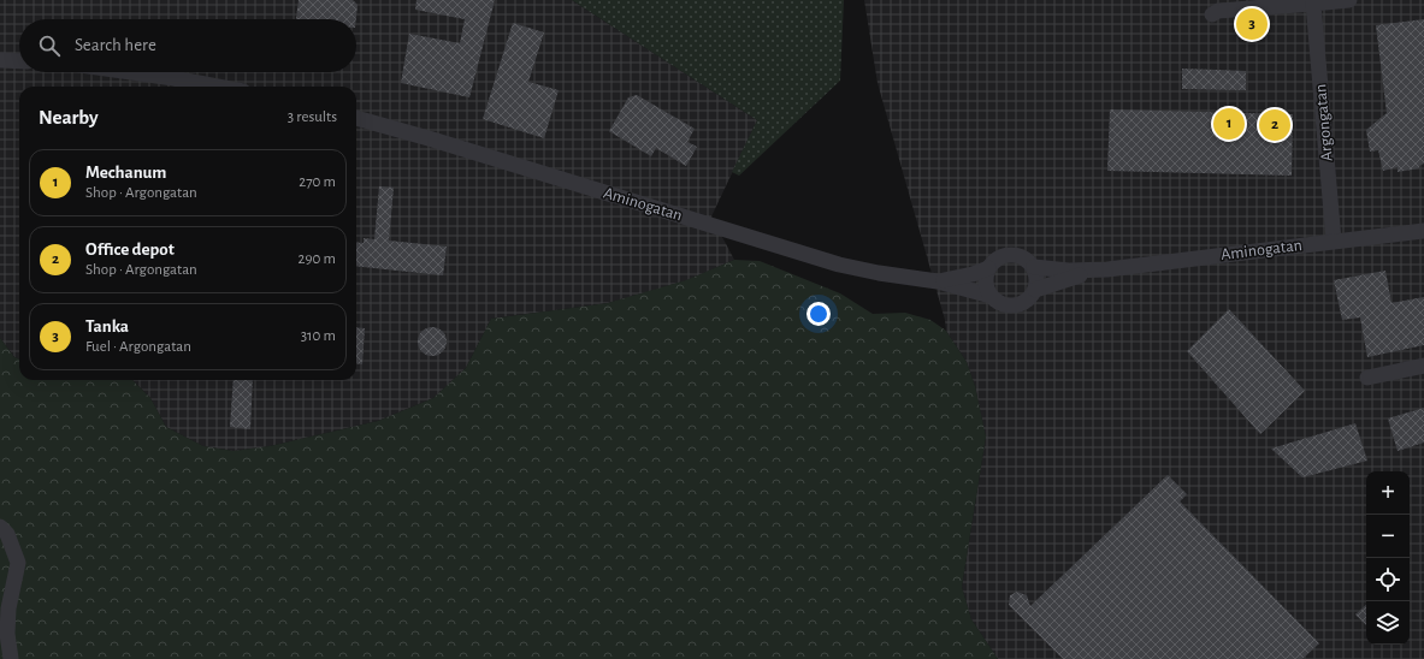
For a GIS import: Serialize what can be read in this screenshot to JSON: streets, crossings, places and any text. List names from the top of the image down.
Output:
{
  "streets": {
    "street": ["Argongatan", "Aminogatan"]
  },
  "crossings": [
    ["Argongatan", "Aminogatan"]
  ],
  "page": {
    "pins": ["3", "1", "2"],
    "search": "Search here",
    "heading": ["Nearby", "3 results"],
    "list": [
      {
        "mark": "1",
        "name": "Mechanum",
        "note": "Shop · Argongatan",
        "value": "270 m"
      },
      {
        "mark": "2",
        "name": "Office depot",
        "note": "Shop · Argongatan",
        "value": "290 m"
      },
      {
        "mark": "3",
        "name": "Tanka",
        "note": "Fuel · Argongatan",
        "value": "310 m"
      }
    ],
    "map_buttons": ["+", "−"]
  }
}
